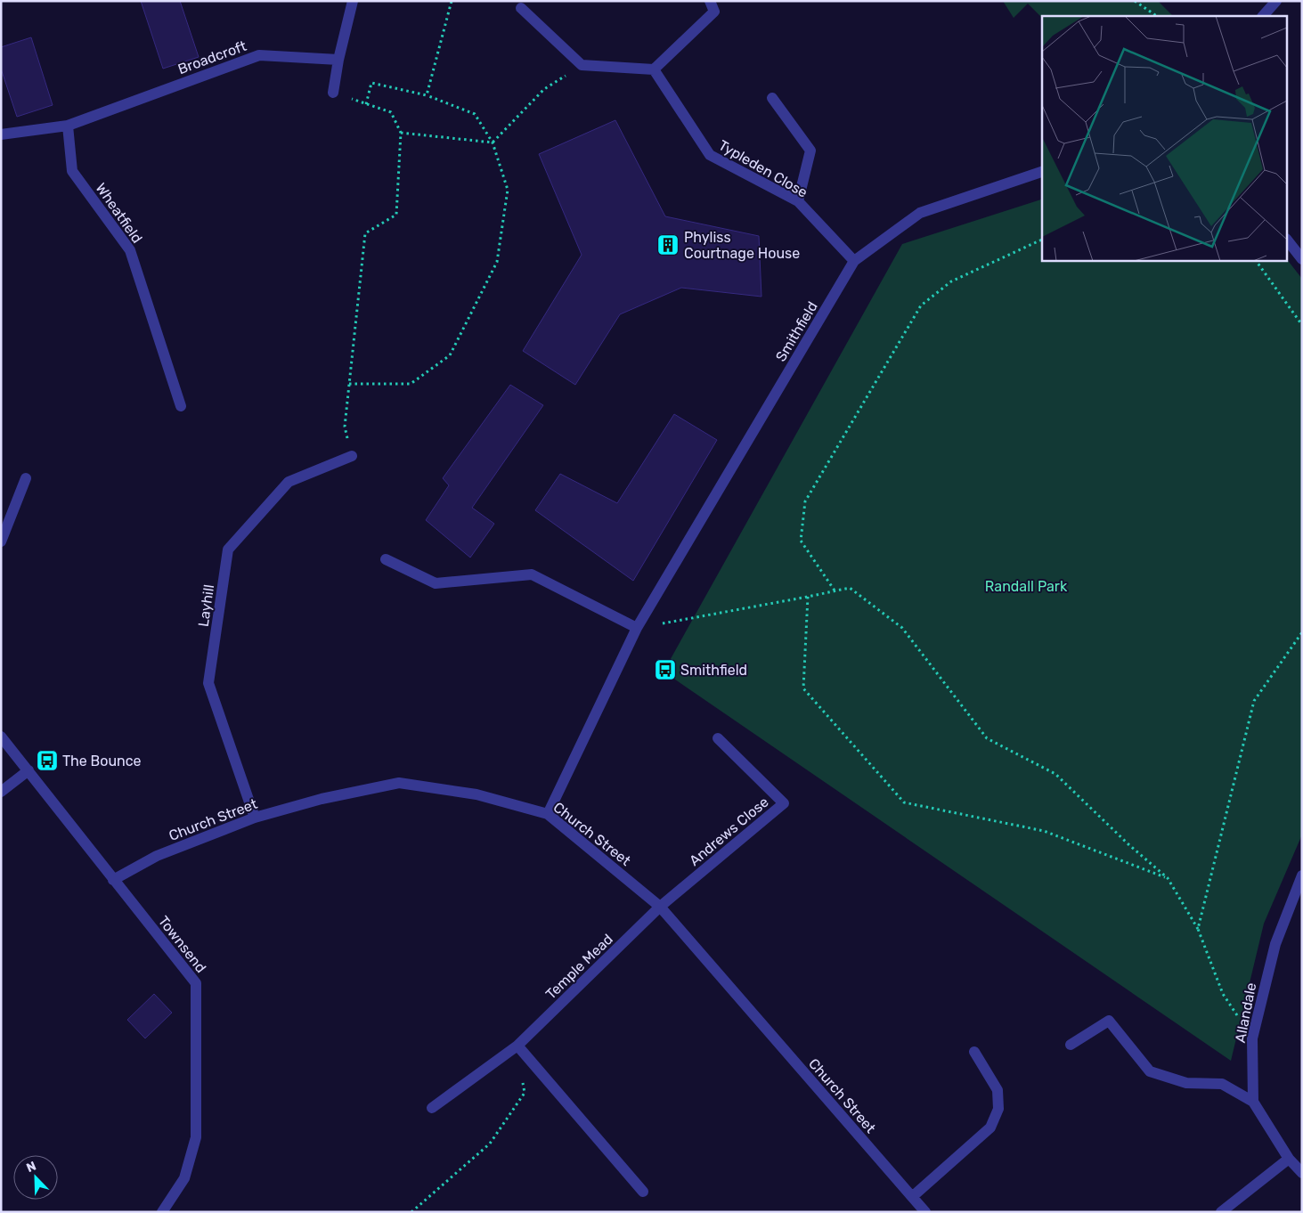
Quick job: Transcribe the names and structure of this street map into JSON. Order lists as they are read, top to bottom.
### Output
{
  "streets": {
    "street": [
      "Broadcroft",
      "Typleden Close",
      "Wheatfield",
      "Smithfield",
      "Layhill",
      "Church Street",
      "Andrews Close",
      "Townsend",
      "Temple Mead",
      "Allandale"
    ]
  },
  "crossings": [
    ["Broadcroft", "Wheatfield"],
    ["Typleden Close", "Smithfield"],
    ["Smithfield", "Church Street"],
    ["Layhill", "Church Street"],
    ["Church Street", "Andrews Close"],
    ["Church Street", "Townsend"],
    ["Church Street", "Temple Mead"],
    ["Andrews Close", "Temple Mead"]
  ],
  "parks": ["Randall Park"],
  "places": {
    "building": ["Phyliss Courtnage House"],
    "bus stop": ["Smithfield", "The Bounce"]
  },
  "north": "top left"
}
